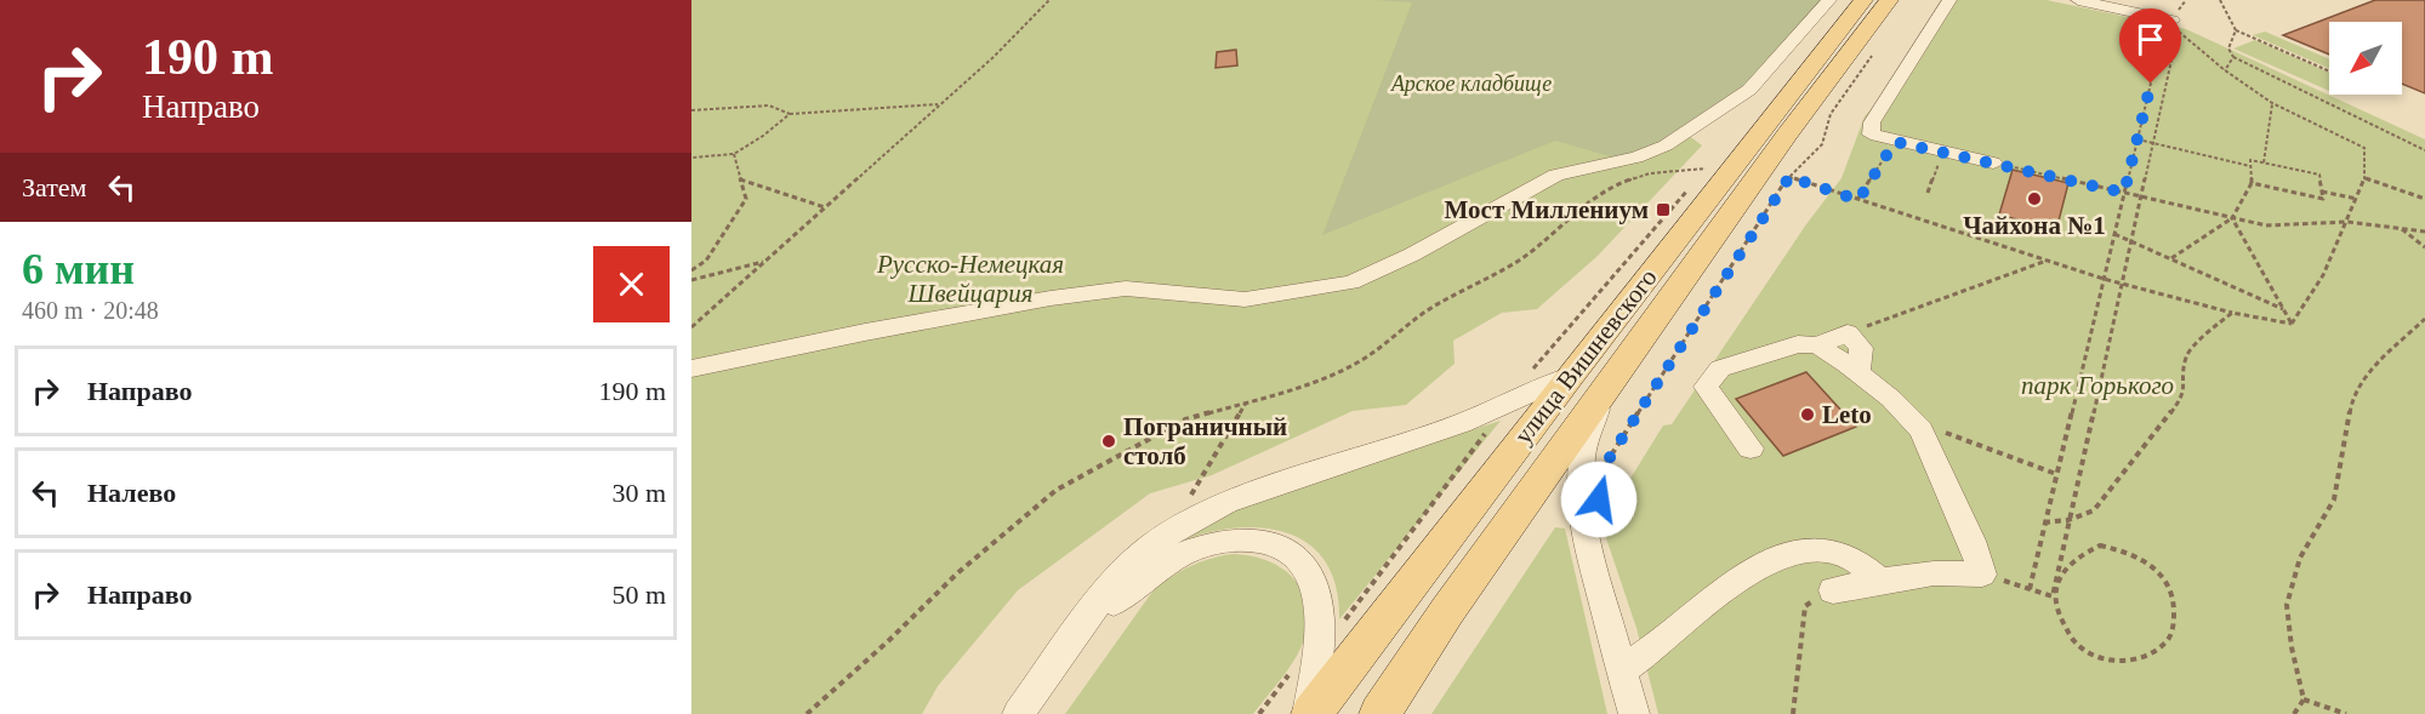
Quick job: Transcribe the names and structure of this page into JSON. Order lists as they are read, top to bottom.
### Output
{
  "streets": {
    "main road": ["улица Вишневского"]
  },
  "parks": ["Арское кладбище", "Русско-Немецкая Швейцария", "парк Горького"],
  "places": {
    "other": ["Чайхона №1", "Leto", "Пограничный столб"],
    "transit": ["Мост Миллениум"]
  },
  "north": "bottom left",
  "page": {
    "turn": ["190 m", "Направо"],
    "then": "Затем",
    "heading": ["6 мин", "460 m · 20:48"],
    "list": [
      {
        "name": "Направо",
        "value": "190 m"
      },
      {
        "name": "Налево",
        "value": "30 m"
      },
      {
        "name": "Направо",
        "value": "50 m"
      }
    ]
  }
}
